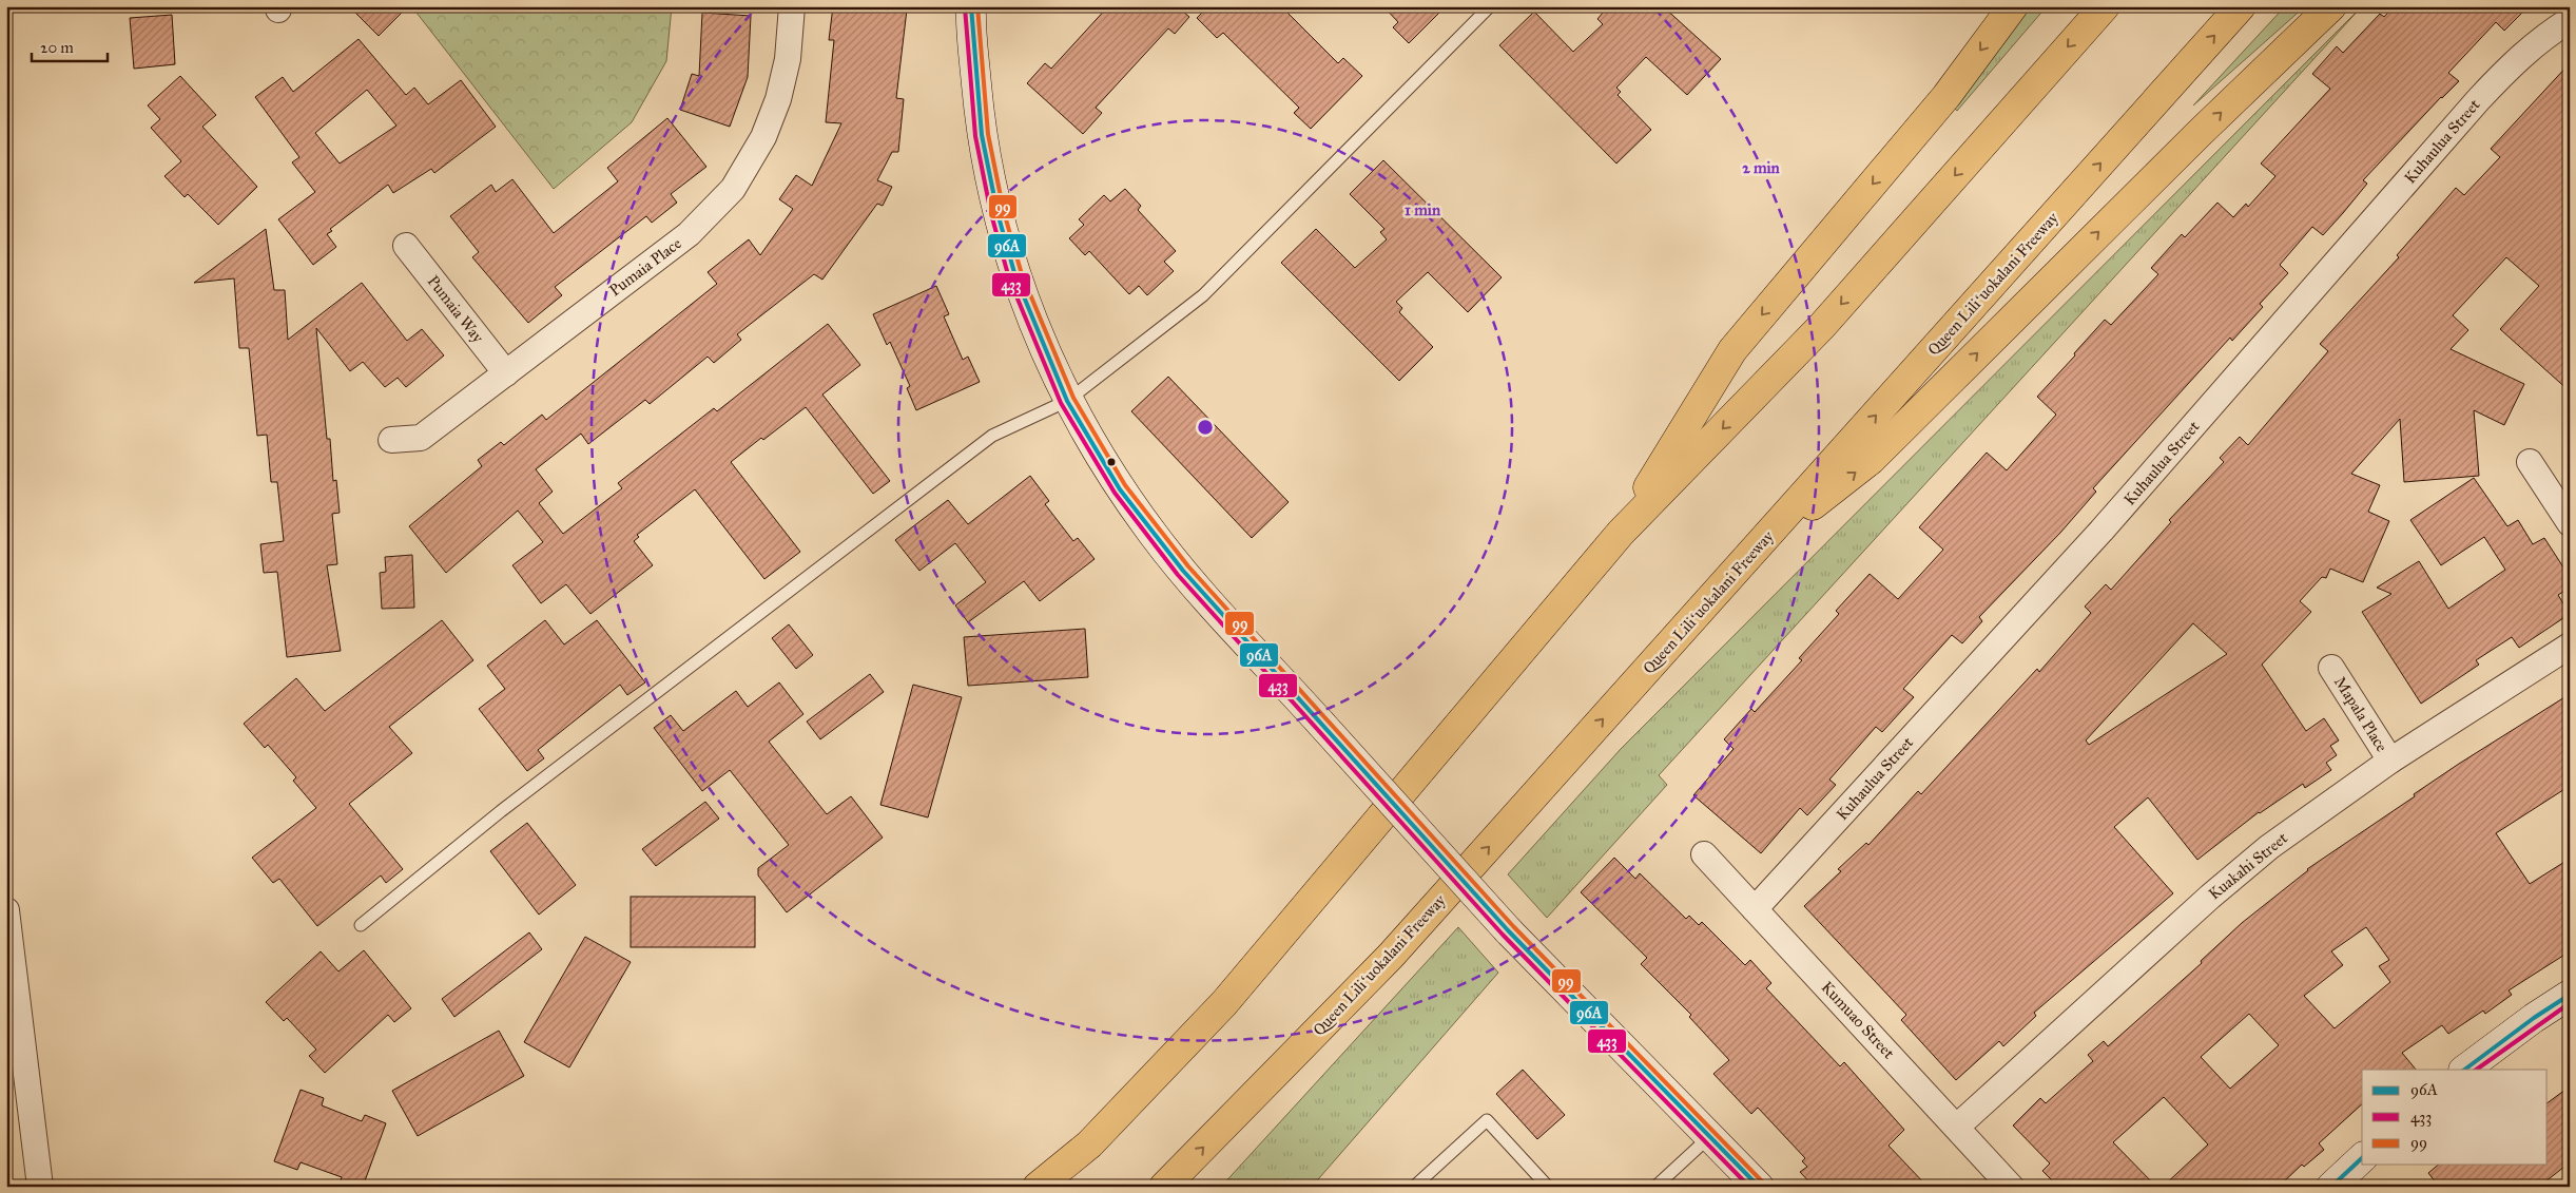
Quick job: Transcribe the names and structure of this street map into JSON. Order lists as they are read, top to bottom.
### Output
{
  "streets": {
    "highway": ["Queen Liliʻuokalani Freeway"],
    "street": [
      "Kuhaulua Street",
      "Pumaia Place",
      "Pumaia Way",
      "Mapala Place",
      "Kuakahi Street",
      "Kumuao Street"
    ]
  },
  "crossings": [
    ["Kuhaulua Street", "Kumuao Street"],
    ["Pumaia Place", "Pumaia Way"],
    ["Mapala Place", "Kuakahi Street"],
    ["Kuakahi Street", "Kumuao Street"]
  ],
  "lines": ["transit line 96A", "transit line 99", "transit line 433"],
  "legend": ["96A", "433", "99"],
  "scale_bar": "20 m",
  "rings": ["2 min", "1 min"]
}
